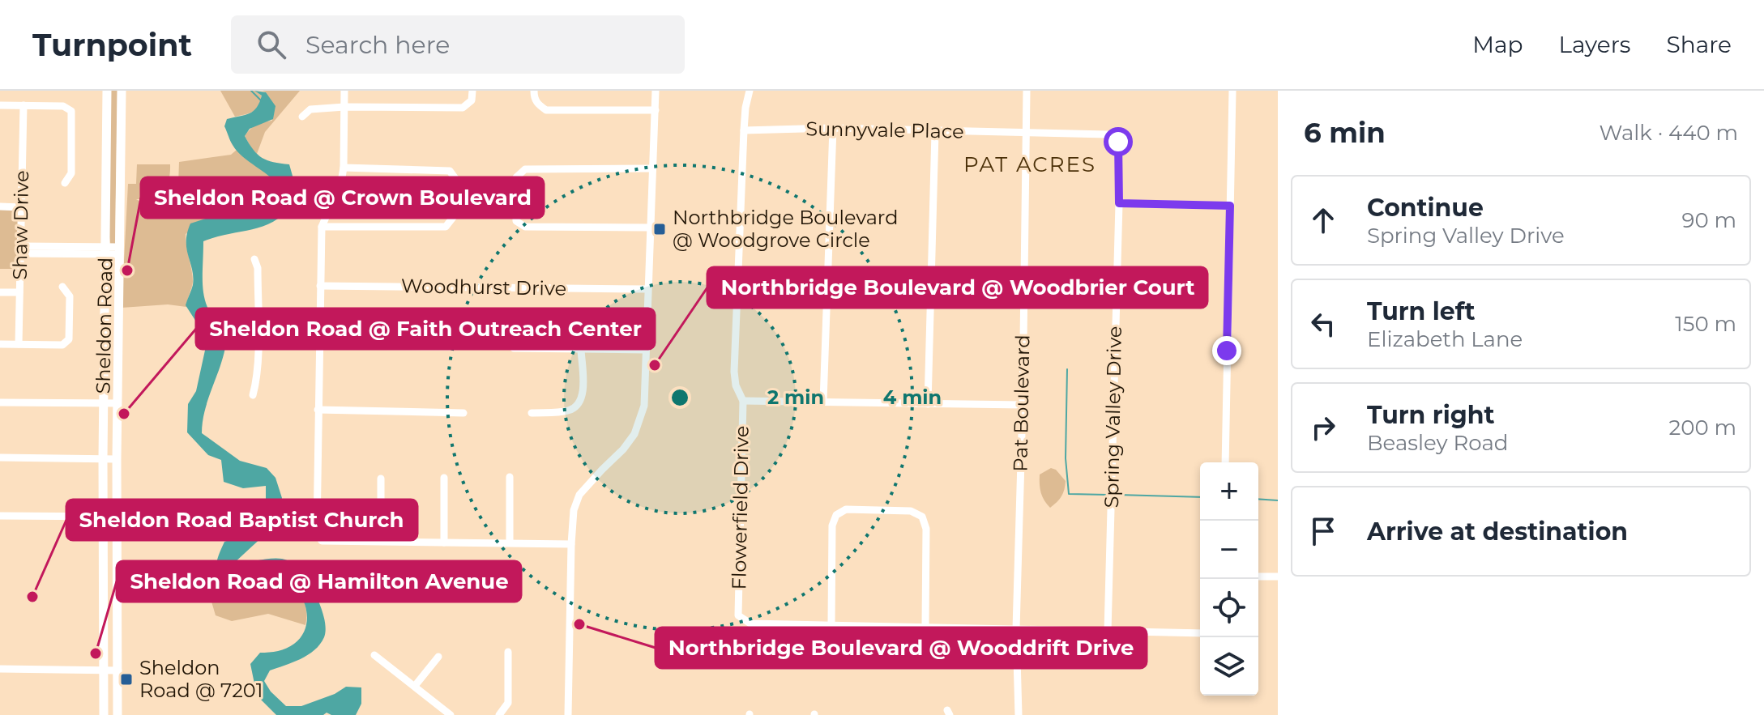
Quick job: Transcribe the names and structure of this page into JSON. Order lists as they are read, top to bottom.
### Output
{
  "streets": {
    "main road": ["Sheldon Road"],
    "street": [
      "Sunnyvale Place",
      "Shaw Drive",
      "Woodhurst Drive",
      "Pat Boulevard",
      "Spring Valley Drive",
      "Flowerfield Drive"
    ]
  },
  "crossings": [
    ["Sunnyvale Place", "Pat Boulevard"],
    ["Sunnyvale Place", "Spring Valley Drive"],
    ["Sunnyvale Place", "Flowerfield Drive"],
    ["Pat Boulevard", "Spring Valley Drive"]
  ],
  "districts": ["PAT ACRES"],
  "places": {
    "transit": ["Northbridge Boulevard @ Woodgrove Circle", "Sheldon Road @ 7201"],
    "other": [
      "Sheldon Road @ Crown Boulevard",
      "Northbridge Boulevard @ Woodbrier Court",
      "Sheldon Road @ Faith Outreach Center",
      "Sheldon Road Baptist Church",
      "Northbridge Boulevard @ Wooddrift Drive",
      "Sheldon Road @ Hamilton Avenue"
    ]
  },
  "page": {
    "header": "Turnpoint",
    "search": "Search here",
    "nav": ["Map", "Layers", "Share"],
    "heading": ["6 min", "Walk · 440 m"],
    "list": [
      ["Continue", "Spring Valley Drive", "90 m"],
      ["Turn left", "Elizabeth Lane", "150 m"],
      ["Turn right", "Beasley Road", "200 m"],
      "Arrive at destination"
    ],
    "map_buttons": ["+", "−"]
  },
  "rings": ["2 min", "4 min"]
}
